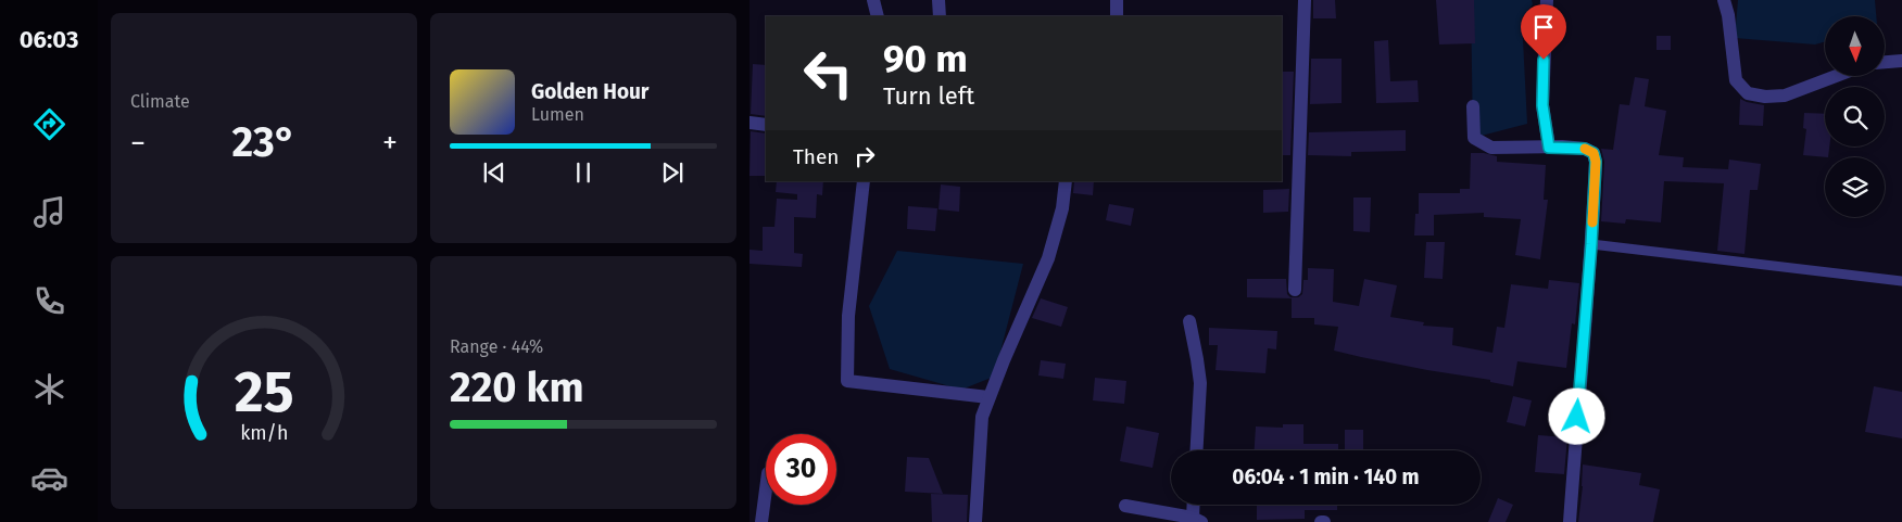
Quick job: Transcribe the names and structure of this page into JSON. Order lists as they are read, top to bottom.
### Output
{
  "north": "bottom",
  "page": {
    "tabs": "06:03",
    "tile": [
      "Climate",
      ["Range · 44%", "220 km"]
    ],
    "turn": ["90 m", "Turn left"],
    "song": ["Golden Hour", "Lumen"],
    "heat": ["−", "23°", "+"],
    "then": "Then",
    "limit": "30",
    "trip": "06:04 · 1 min · 140 m",
    "gauge": ["25", "km/h"]
  }
}
